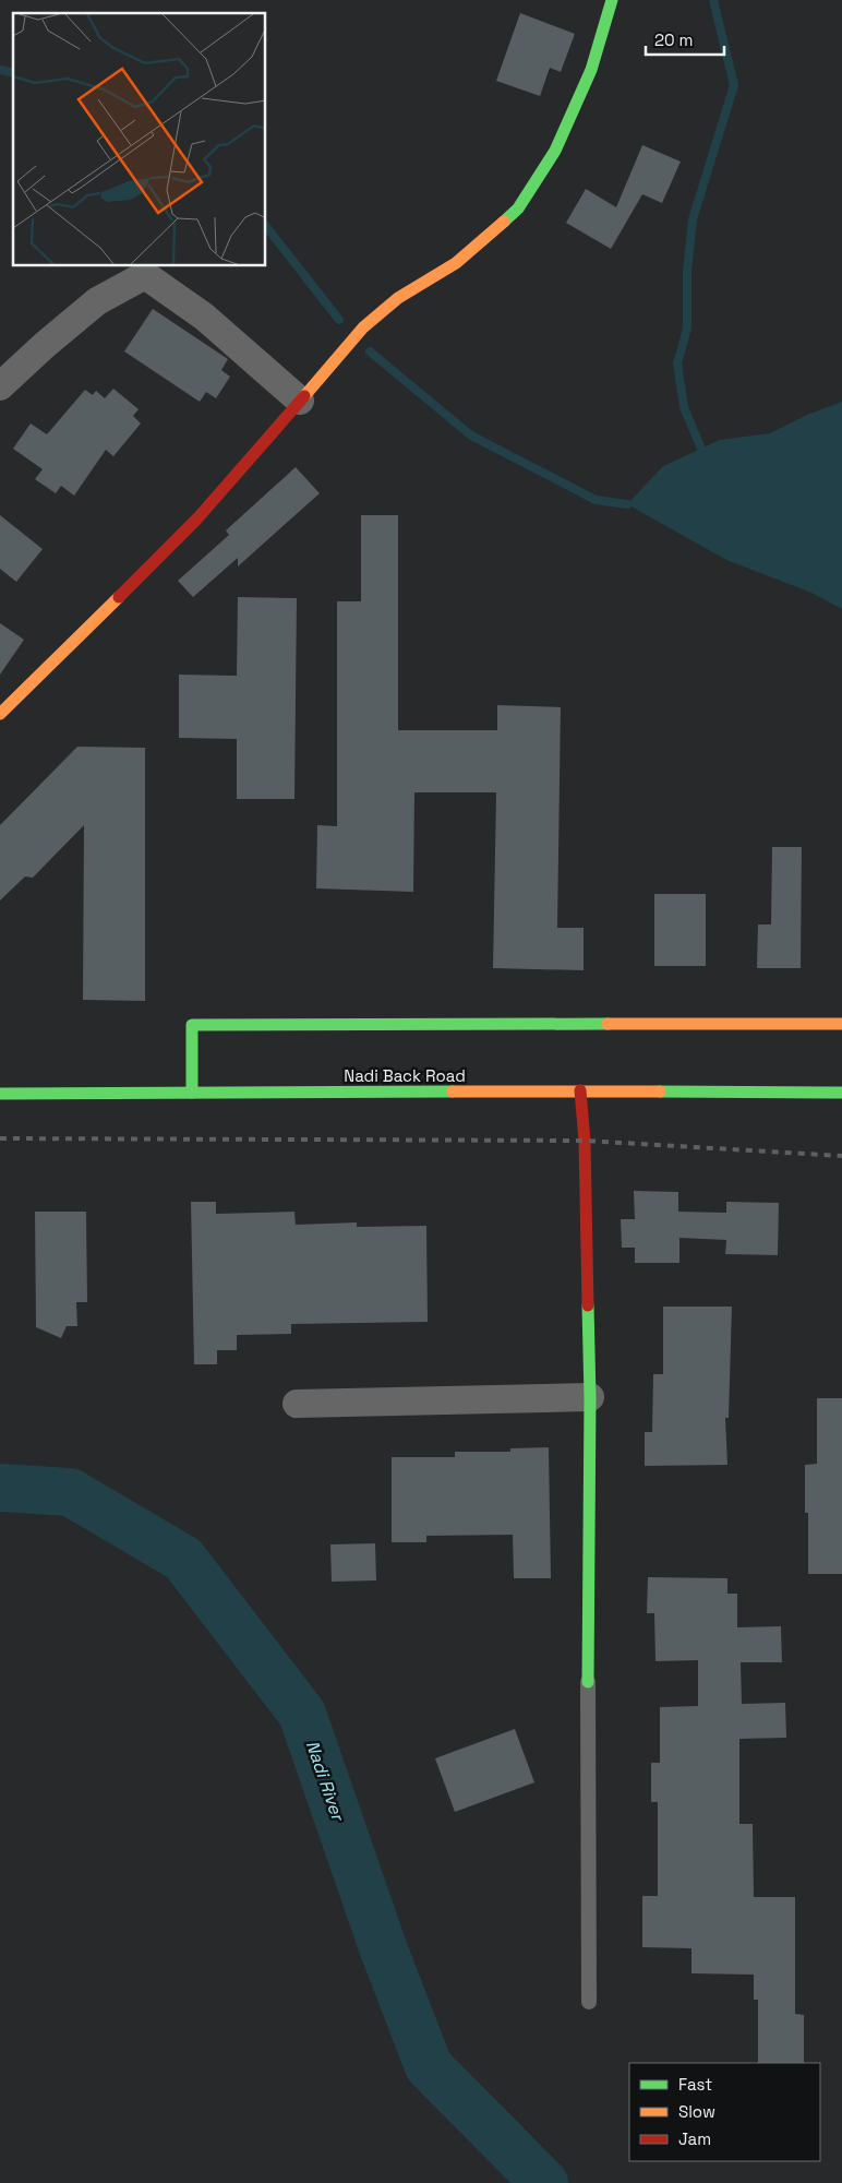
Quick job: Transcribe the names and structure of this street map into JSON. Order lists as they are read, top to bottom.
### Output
{
  "streets": {
    "main road": ["Nadi Back Road"]
  },
  "water": ["Nadi River"],
  "legend": ["Fast", "Slow", "Jam"],
  "scale_bar": "20 m"
}
